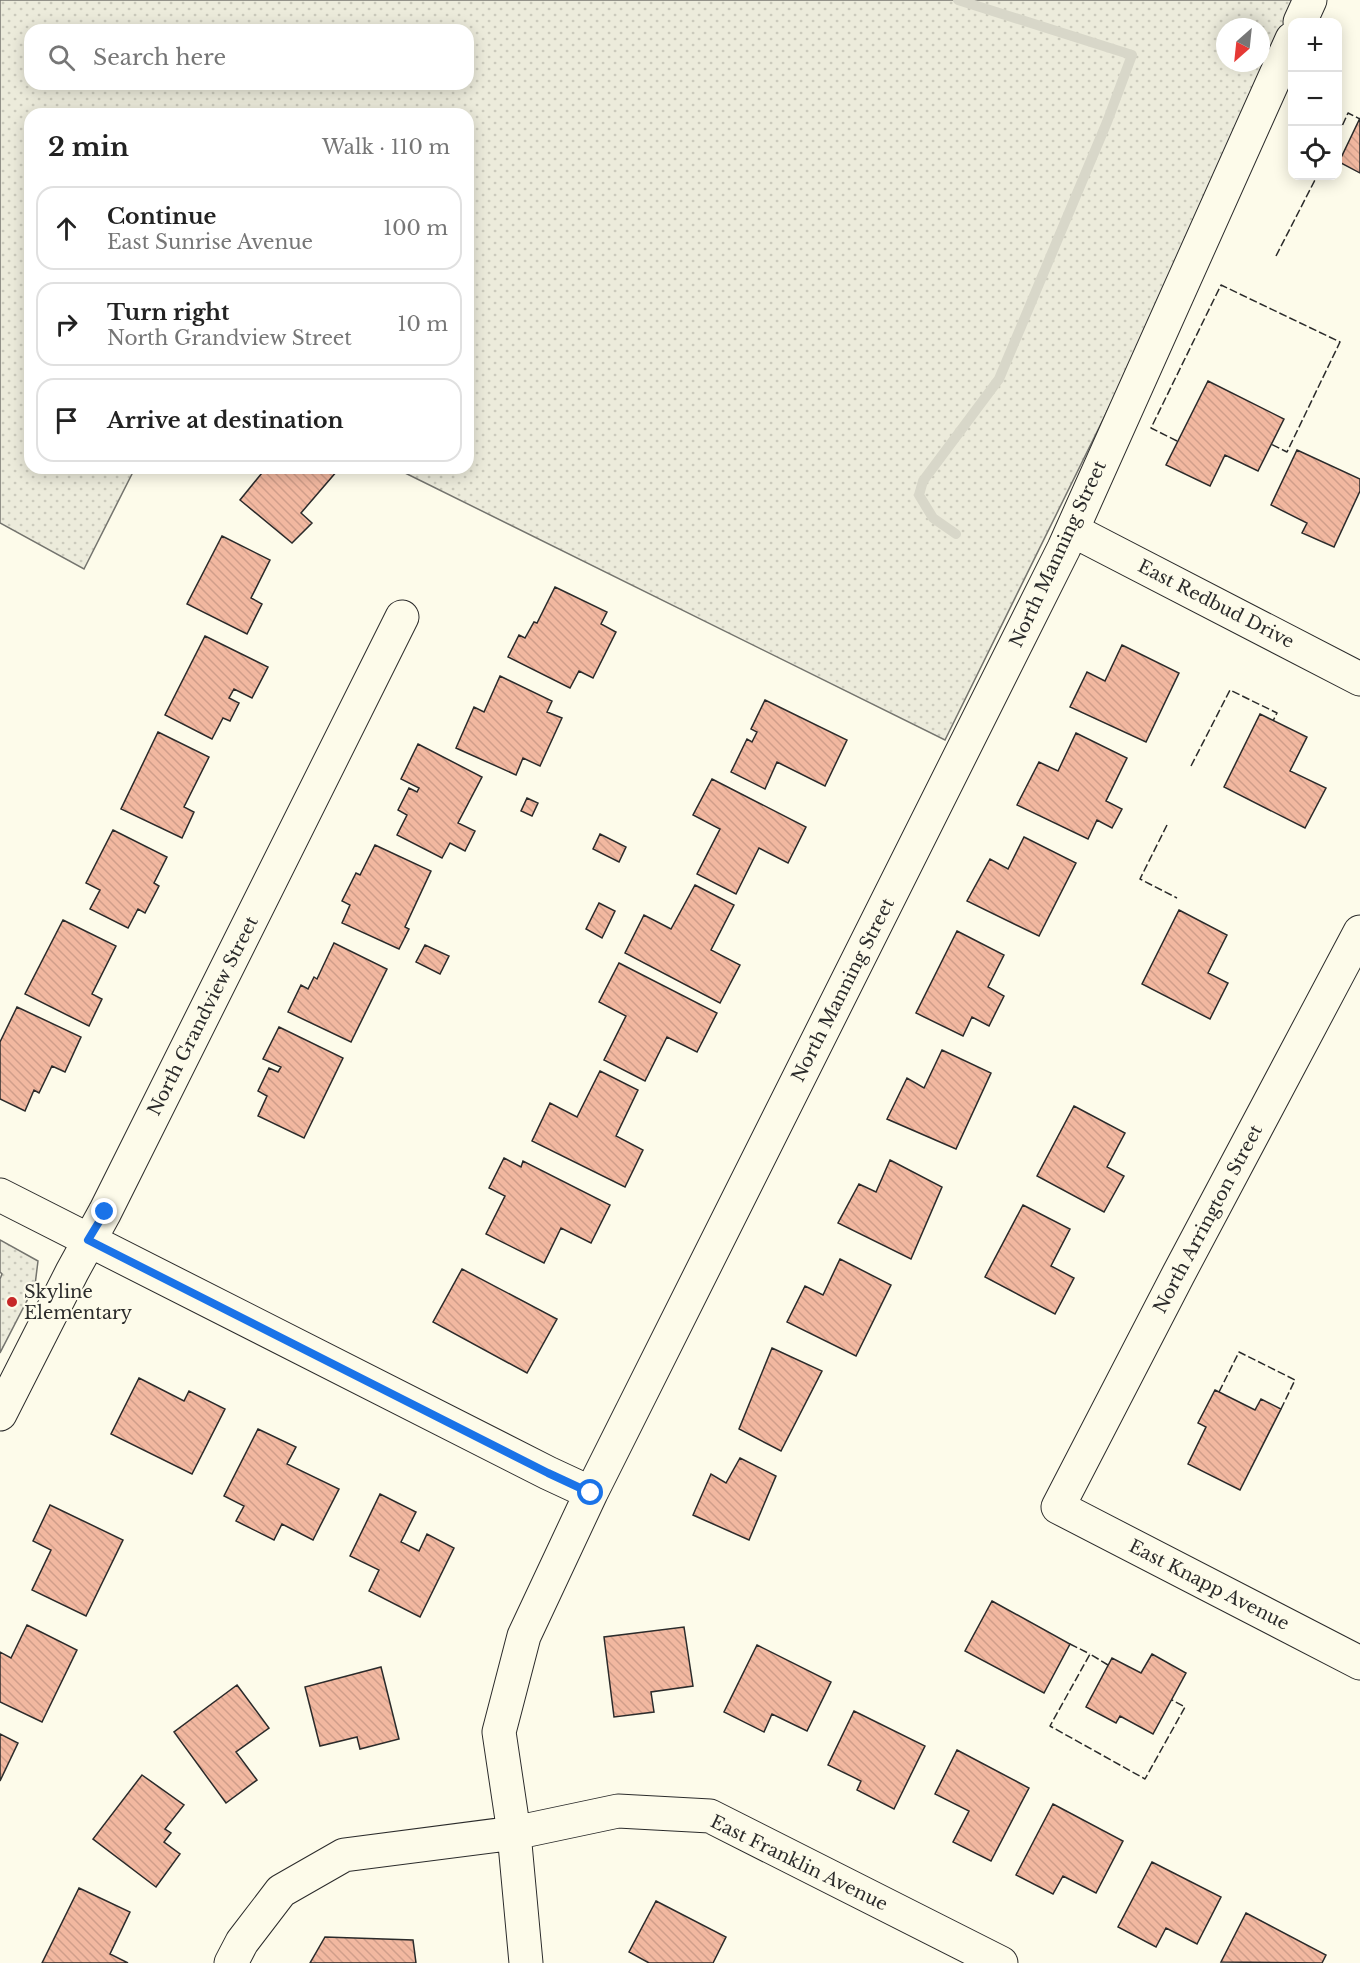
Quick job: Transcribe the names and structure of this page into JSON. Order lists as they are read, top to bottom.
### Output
{
  "streets": {
    "street": [
      "North Manning Street",
      "East Redbud Drive",
      "North Grandview Street",
      "North Arrington Street",
      "East Knapp Avenue",
      "East Franklin Avenue"
    ]
  },
  "crossings": [
    ["North Manning Street", "East Redbud Drive"],
    ["North Manning Street", "East Franklin Avenue"],
    ["North Arrington Street", "East Knapp Avenue"]
  ],
  "places": ["Skyline Elementary"],
  "north": "bottom left",
  "page": {
    "map_buttons": ["+", "−"],
    "search": "Search here",
    "heading": ["2 min", "Walk · 110 m"],
    "list": [
      ["Continue", "East Sunrise Avenue", "100 m"],
      ["Turn right", "North Grandview Street", "10 m"],
      "Arrive at destination"
    ]
  }
}
